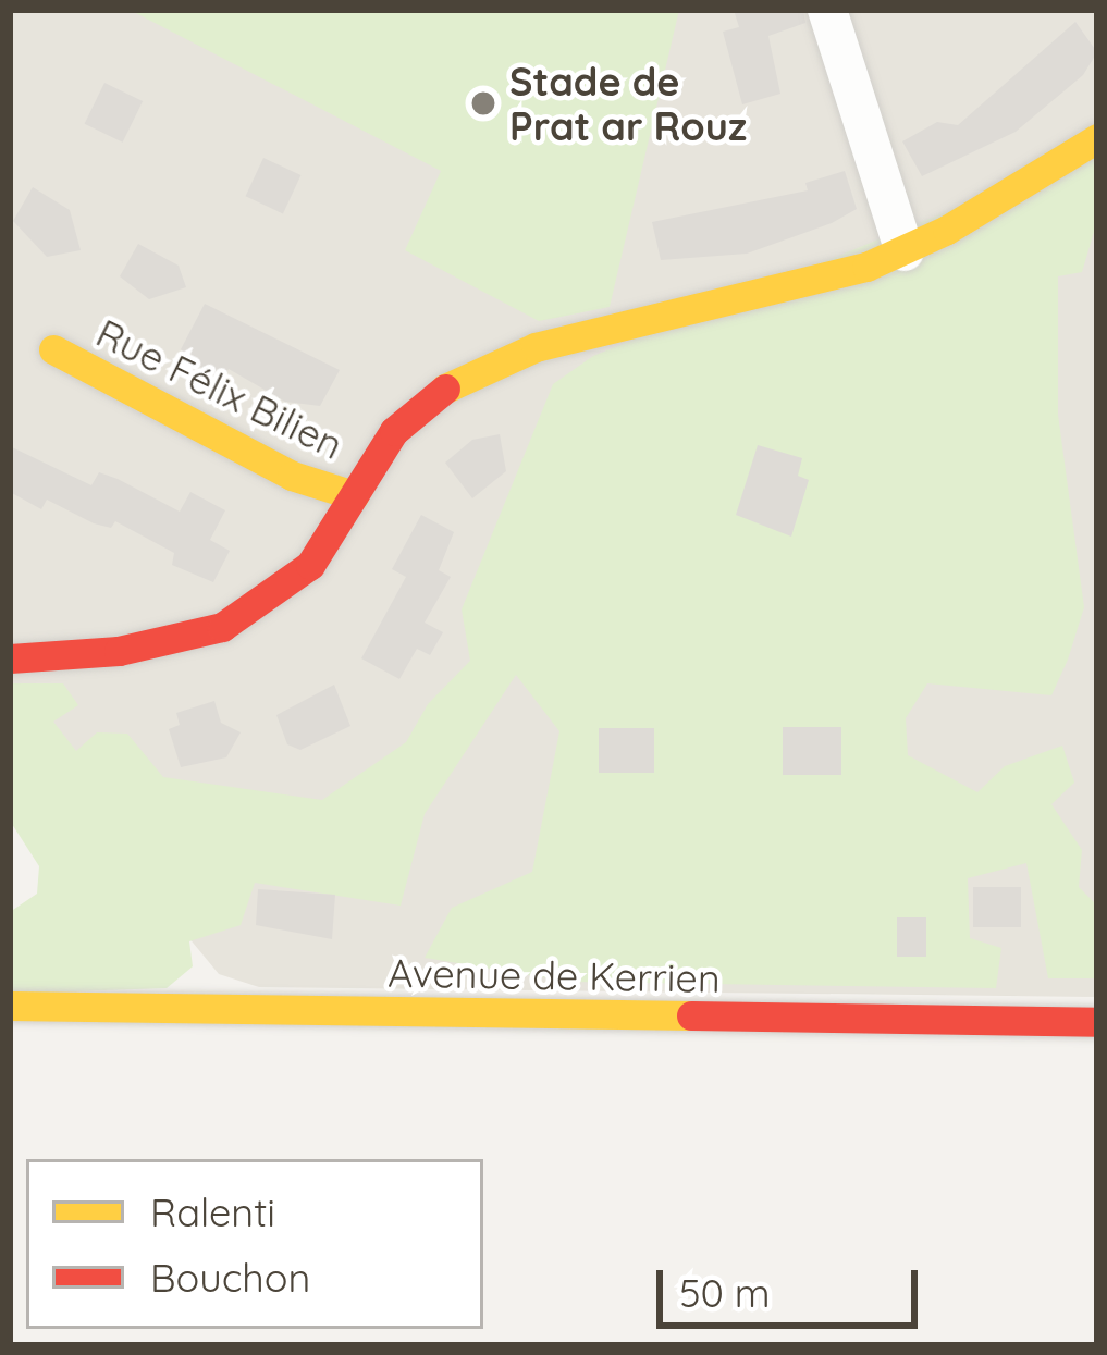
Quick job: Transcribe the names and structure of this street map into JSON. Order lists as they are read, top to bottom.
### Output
{
  "streets": {
    "street": ["Rue Félix Bilien", "Avenue de Kerrien"]
  },
  "places": ["Stade de Prat ar Rouz"],
  "legend": ["Ralenti", "Bouchon"],
  "scale_bar": "50 m"
}
